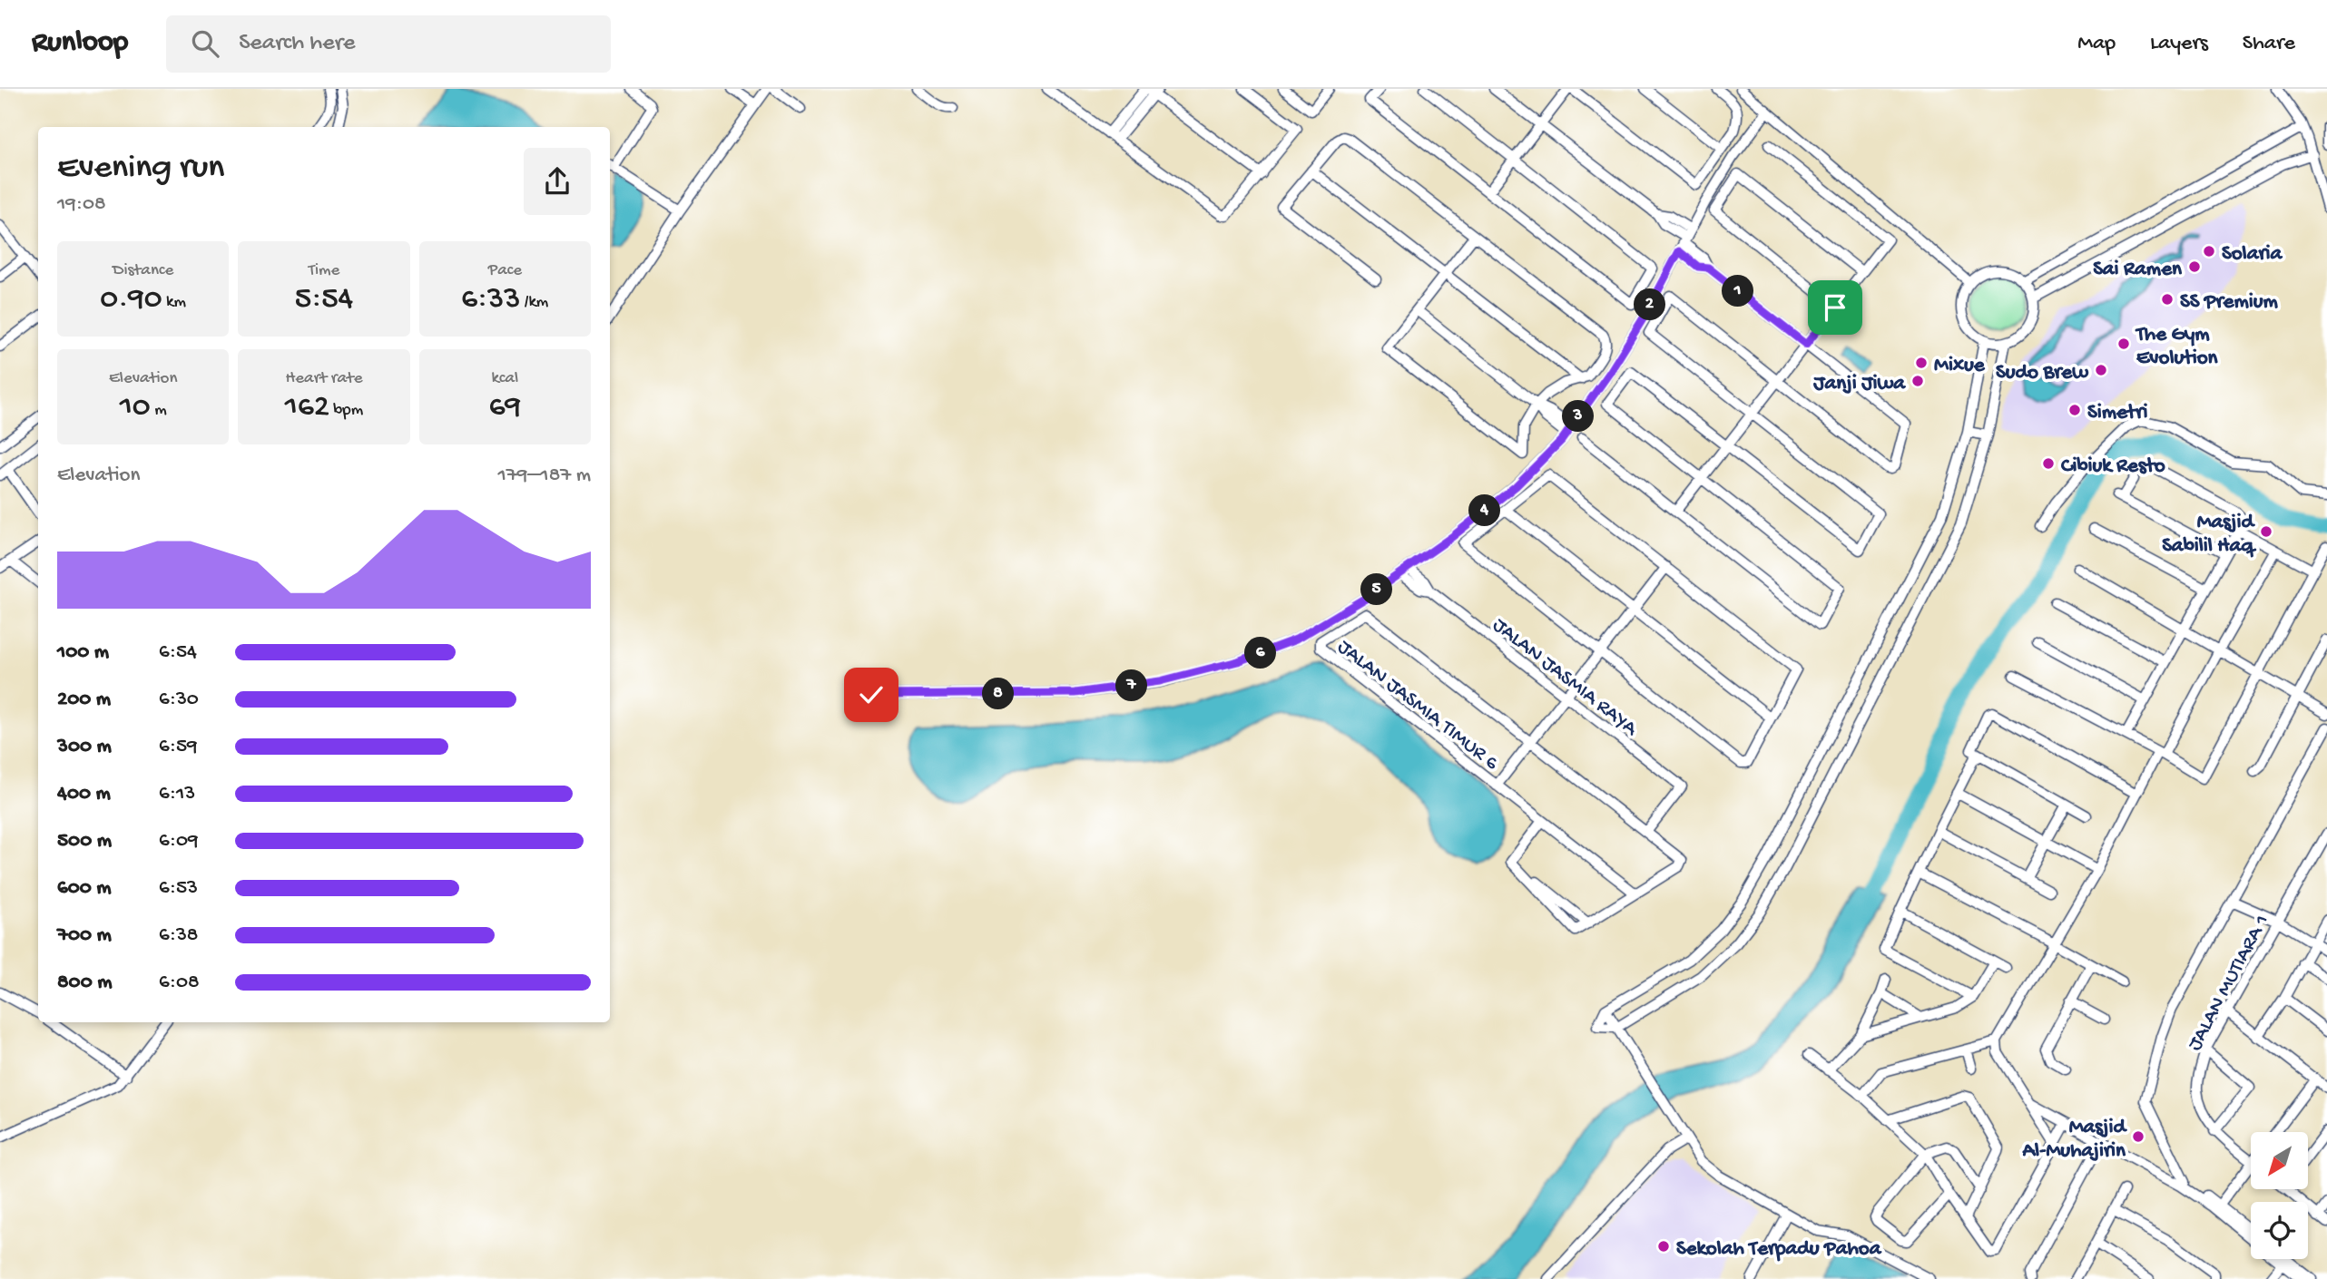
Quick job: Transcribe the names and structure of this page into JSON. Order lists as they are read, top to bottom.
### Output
{
  "streets": {
    "street": ["JALAN JASMIA RAYA", "JALAN JASMIA TIMUR 6", "JALAN MUTIARA 1"]
  },
  "places": [
    "Solaria",
    "Sai Ramen",
    "SS Premium",
    "The Gym Evolution",
    "Mixue",
    "Sudo Brew",
    "Janji Jiwa",
    "Simetri",
    "Cibiuk Resto",
    "Masjid Sabilil Haq",
    "Masjid Al-Muhajirin",
    "Sekolah Terpadu Pahoa"
  ],
  "north": "bottom left",
  "page": {
    "header": "Runloop",
    "search": "Search here",
    "nav": ["Map", "Layers", "Share"],
    "heading": ["Evening run", "19:08"],
    "stats": [
      ["Distance", "0.90 km"],
      ["Time", "5:54"],
      ["Pace", "6:33 /km"],
      ["Elevation", "10 m"],
      ["Heart rate", "162 bpm"],
      ["kcal", "69"]
    ],
    "pins": [
      "1",
      "2",
      "3",
      "4",
      "5",
      "6",
      "7",
      "8"
    ],
    "chart": ["Elevation", "179–187 m"],
    "list": [
      {
        "name": "100 m",
        "note": "6:54"
      },
      {
        "name": "200 m",
        "note": "6:30"
      },
      {
        "name": "300 m",
        "note": "6:59"
      },
      {
        "name": "400 m",
        "note": "6:13"
      },
      {
        "name": "500 m",
        "note": "6:09"
      },
      {
        "name": "600 m",
        "note": "6:53"
      },
      {
        "name": "700 m",
        "note": "6:38"
      },
      {
        "name": "800 m",
        "note": "6:08"
      }
    ]
  }
}
